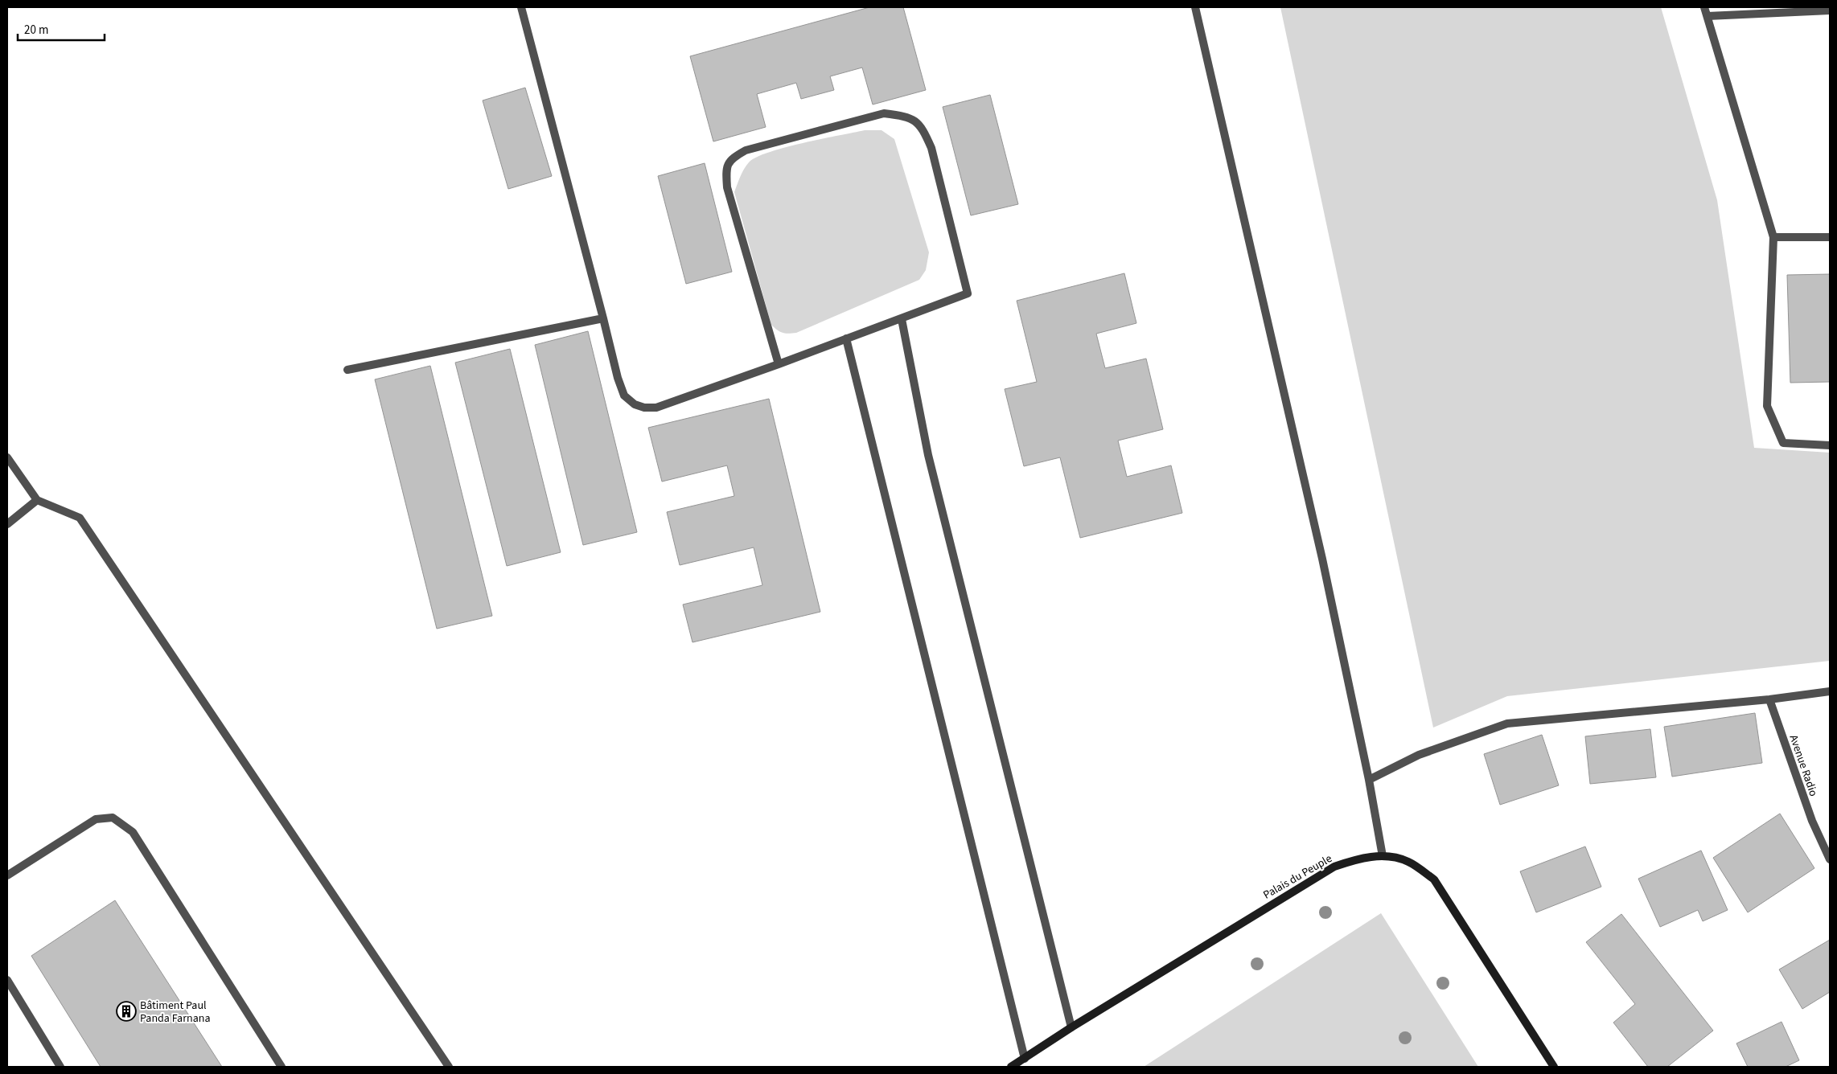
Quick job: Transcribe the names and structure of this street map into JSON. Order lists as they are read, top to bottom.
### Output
{
  "streets": {
    "street": ["Avenue Radio", "Palais du Peuple"]
  },
  "places": {
    "building": ["Bâtiment Paul Panda Farnana"]
  },
  "scale_bar": "20 m"
}
